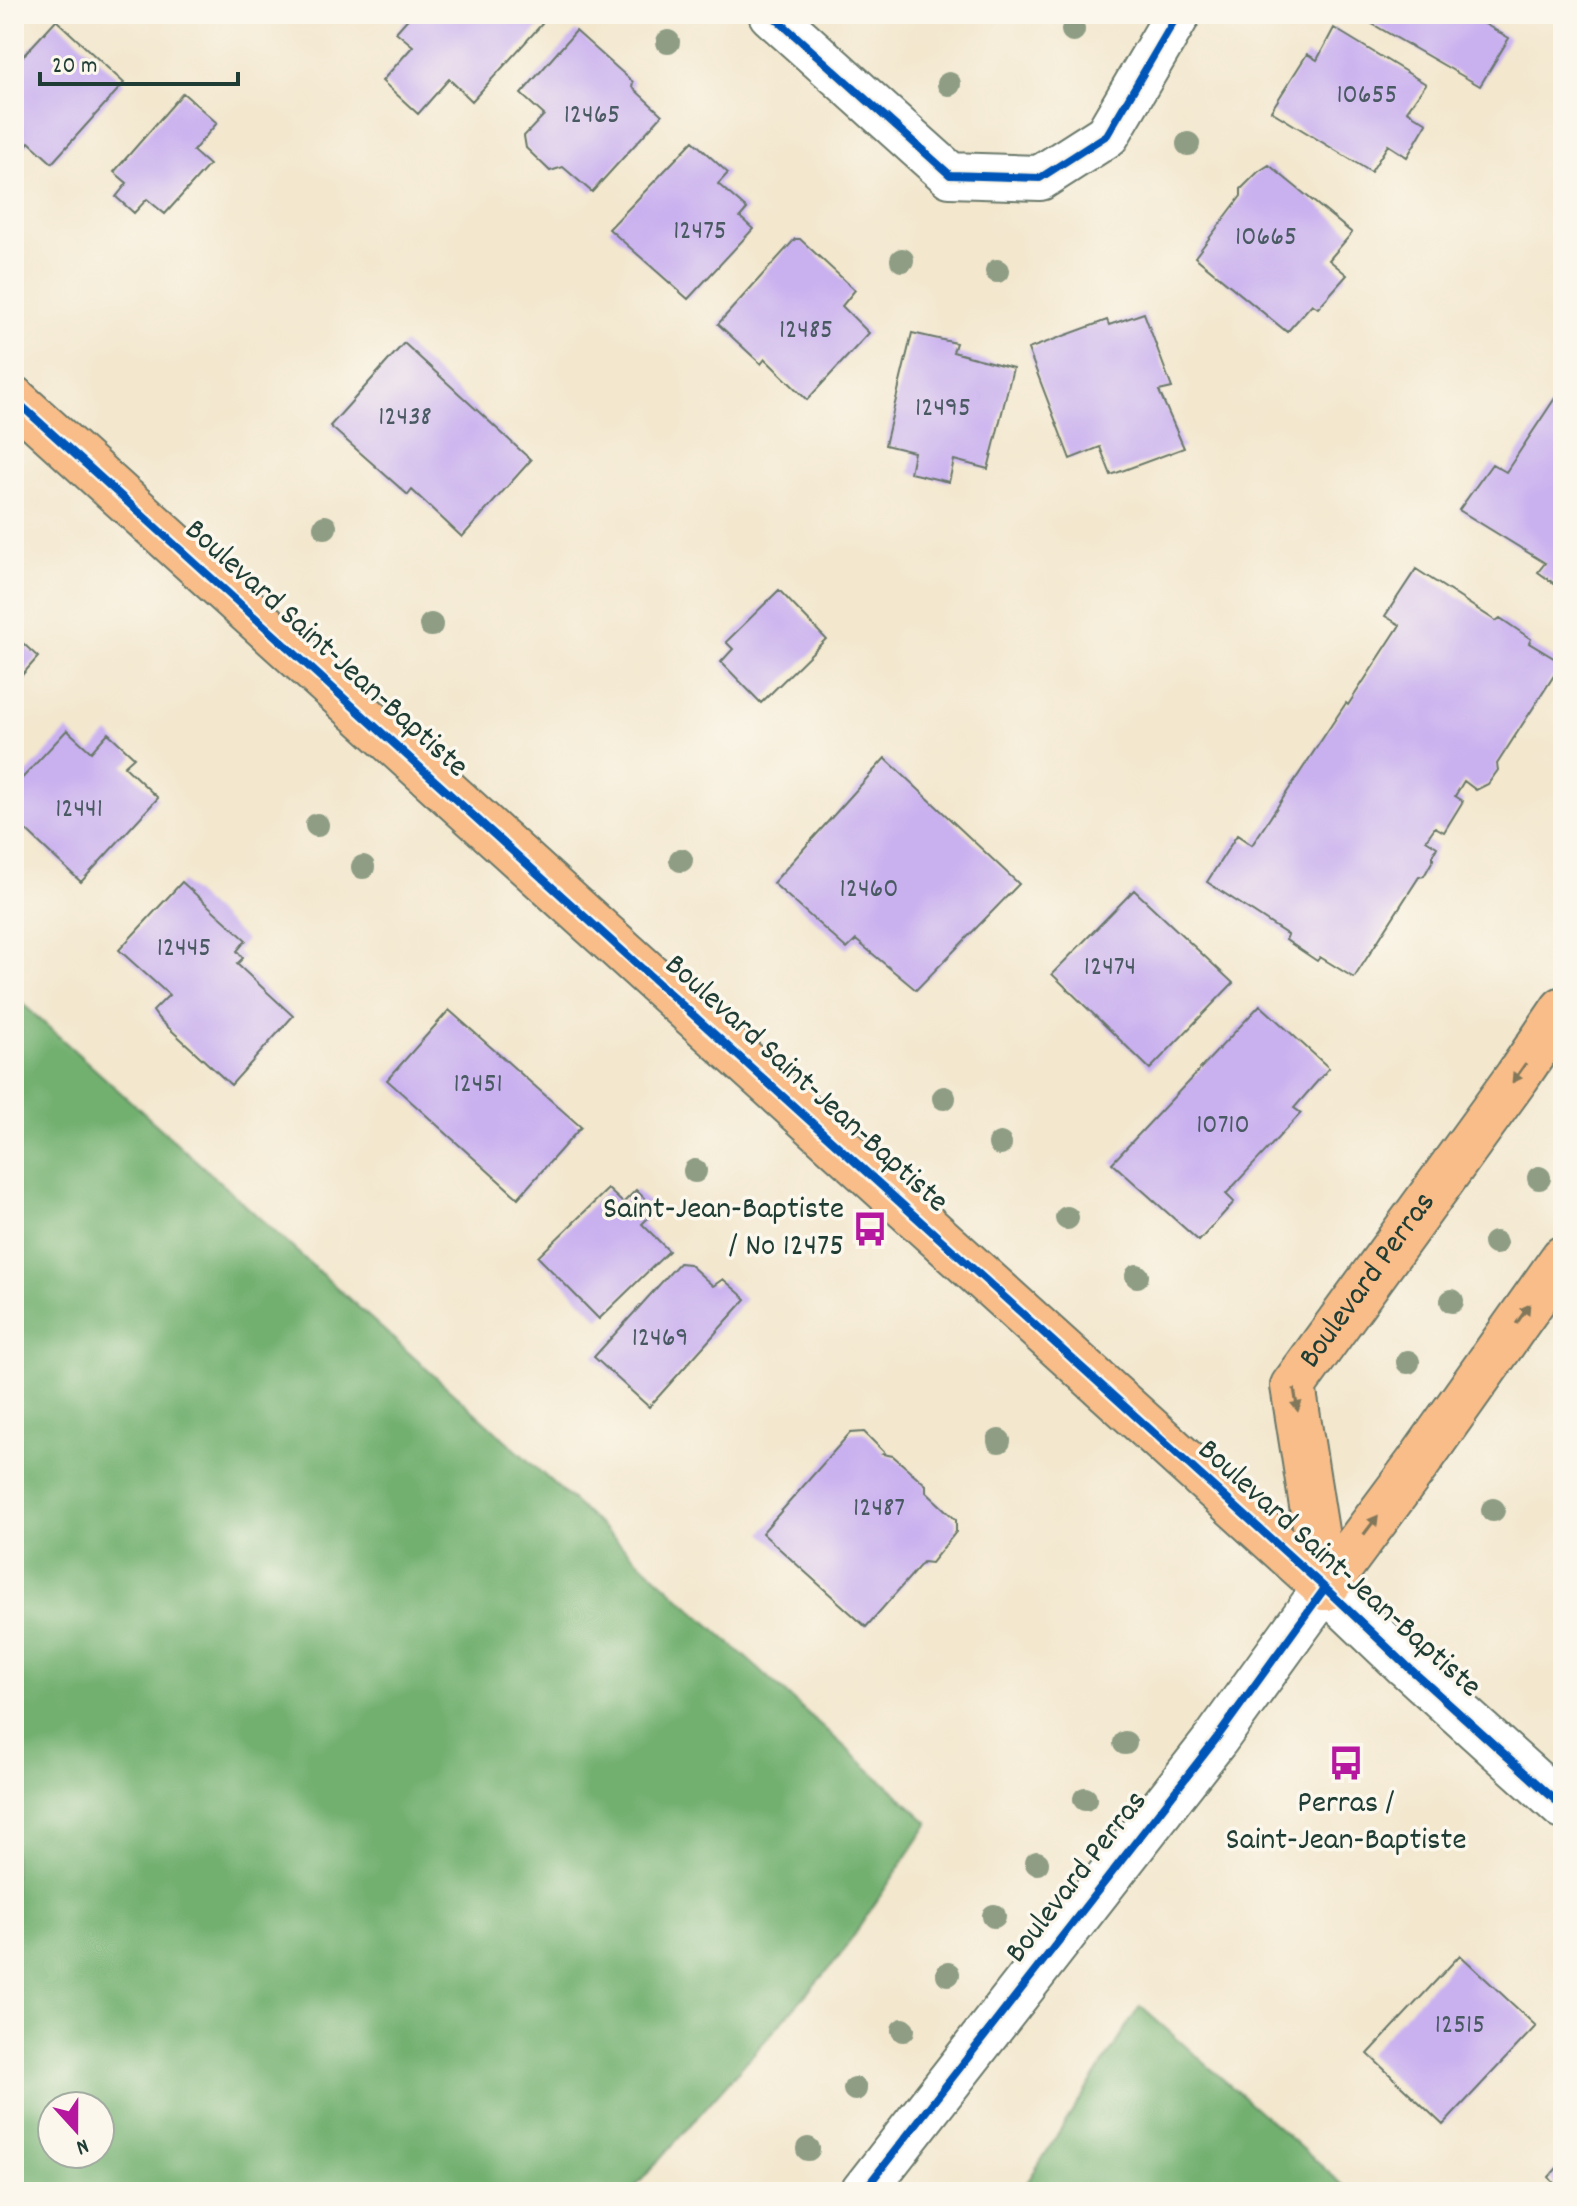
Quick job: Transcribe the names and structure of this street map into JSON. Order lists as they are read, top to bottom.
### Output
{
  "streets": {
    "main road": ["Boulevard Saint-Jean-Baptiste", "Boulevard Perras"]
  },
  "crossings": [
    ["Boulevard Saint-Jean-Baptiste", "Boulevard Perras"]
  ],
  "places": {
    "bus stop": ["Saint-Jean-Baptiste / No 12475", "Perras / Saint-Jean-Baptiste"]
  },
  "house_numbers": [
    "10655",
    "12465",
    "12475",
    "10665",
    "12485",
    "12495",
    "12438",
    "12441",
    "12460",
    "12445",
    "12474",
    "12451",
    "10710",
    "12469",
    "12487",
    "12515"
  ],
  "scale_bar": "20 m",
  "north": "bottom"
}
